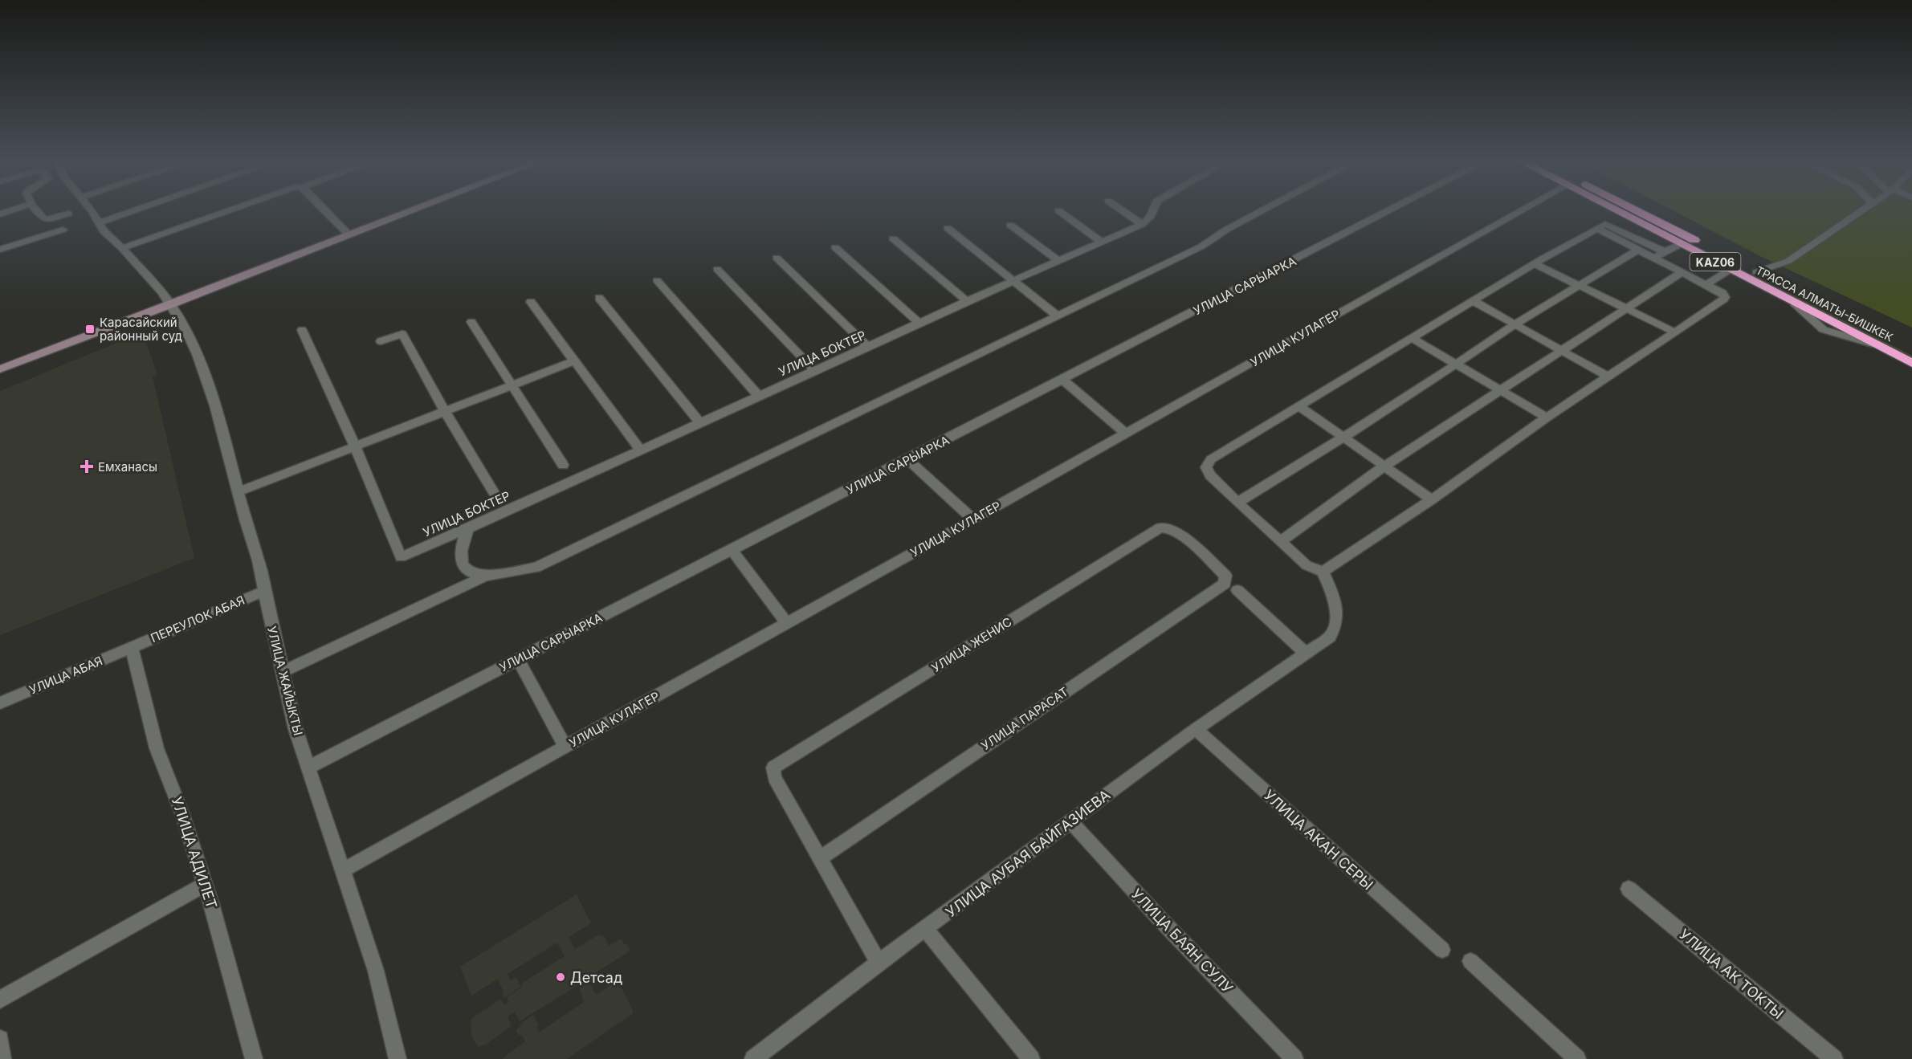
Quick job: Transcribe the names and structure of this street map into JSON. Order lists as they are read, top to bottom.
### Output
{
  "streets": {
    "highway": ["KАZ06", "ТРАССА АЛМАТЫ-БИШКЕК"],
    "street": [
      "УЛИЦА САРЫАРКА",
      "УЛИЦА КУЛАГЕР",
      "УЛИЦА БОКТЕР",
      "ПЕРЕУЛОК АБАЯ",
      "УЛИЦА ЖЕНИС",
      "УЛИЦА АБАЯ",
      "УЛИЦА ЖАЙЫКТЫ",
      "УЛИЦА ПАРАСАТ",
      "УЛИЦА АКАН СЕРЫ",
      "УЛИЦА АДИЛЕТ",
      "УЛИЦА АУБАЯ БАЙГАЗИЕВА",
      "УЛИЦА БАЯН СУЛУ",
      "УЛИЦА АК ТОКТЫ"
    ]
  },
  "crossings": [
    ["УЛИЦА САРЫАРКА", "УЛИЦА ЖАЙЫКТЫ"],
    ["УЛИЦА КУЛАГЕР", "УЛИЦА ЖАЙЫКТЫ"],
    ["ПЕРЕУЛОК АБАЯ", "УЛИЦА АБАЯ"],
    ["ПЕРЕУЛОК АБАЯ", "УЛИЦА ЖАЙЫКТЫ"],
    ["ПЕРЕУЛОК АБАЯ", "УЛИЦА АДИЛЕТ"],
    ["УЛИЦА ЖЕНИС", "УЛИЦА ПАРАСАТ"],
    ["УЛИЦА АБАЯ", "УЛИЦА АДИЛЕТ"],
    ["УЛИЦА АКАН СЕРЫ", "УЛИЦА АУБАЯ БАЙГАЗИЕВА"],
    ["УЛИЦА АУБАЯ БАЙГАЗИЕВА", "УЛИЦА БАЯН СУЛУ"]
  ],
  "places": {
    "transit": ["Карасайский районный суд"],
    "health": ["Емханасы"],
    "other": ["Детсад"]
  }
}
